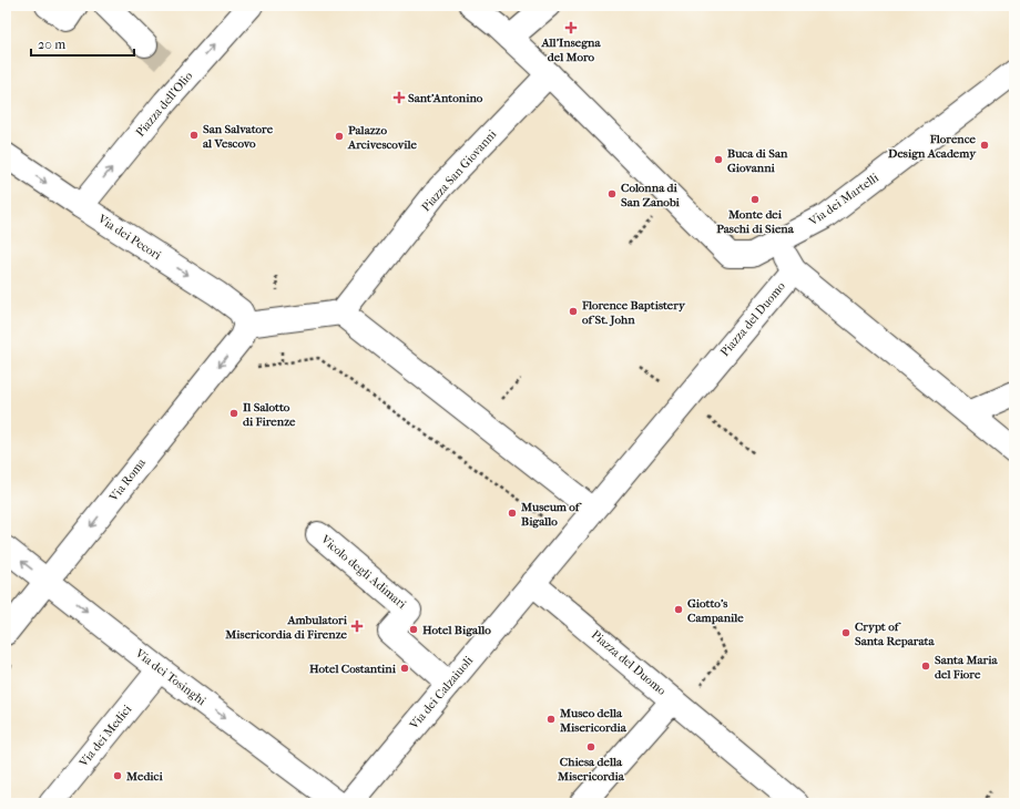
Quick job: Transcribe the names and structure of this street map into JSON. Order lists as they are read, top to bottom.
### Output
{
  "streets": {
    "street": [
      "Piazza dell'Olio",
      "Piazza San Giovanni",
      "Via dei Martelli",
      "Via dei Pecori",
      "Piazza del Duomo",
      "Via Roma",
      "Vicolo degli Adimari",
      "Via dei Tosinghi",
      "Via dei Calzaiuoli",
      "Via dei Medici"
    ]
  },
  "crossings": [
    ["Piazza dell'Olio", "Via dei Pecori"],
    ["Piazza San Giovanni", "Via dei Martelli"],
    ["Via dei Martelli", "Piazza del Duomo"],
    ["Via dei Pecori", "Via Roma"],
    ["Piazza del Duomo", "Via dei Calzaiuoli"],
    ["Via Roma", "Via dei Tosinghi"],
    ["Vicolo degli Adimari", "Via dei Calzaiuoli"],
    ["Via dei Tosinghi", "Via dei Medici"]
  ],
  "one_way": ["Piazza dell'Olio", "Via dei Pecori", "Via Roma"],
  "places": {
    "health": ["All'Insegna del Moro", "Sant'Antonino", "Ambulatori Misericordia di Firenze"],
    "other": [
      "San Salvatore al Vescovo",
      "Palazzo Arcivescovile",
      "Florence Design Academy",
      "Buca di San Giovanni",
      "Colonna di San Zanobi",
      "Monte dei Paschi di Siena",
      "Florence Baptistery of St. John",
      "Il Salotto di Firenze",
      "Museum of Bigallo",
      "Giotto's Campanile",
      "Hotel Bigallo",
      "Crypt of Santa Reparata",
      "Santa Maria del Fiore",
      "Hotel Costantini",
      "Museo della Misericordia",
      "Chiesa della Misericordia",
      "Medici"
    ]
  },
  "scale_bar": "20 m"
}
